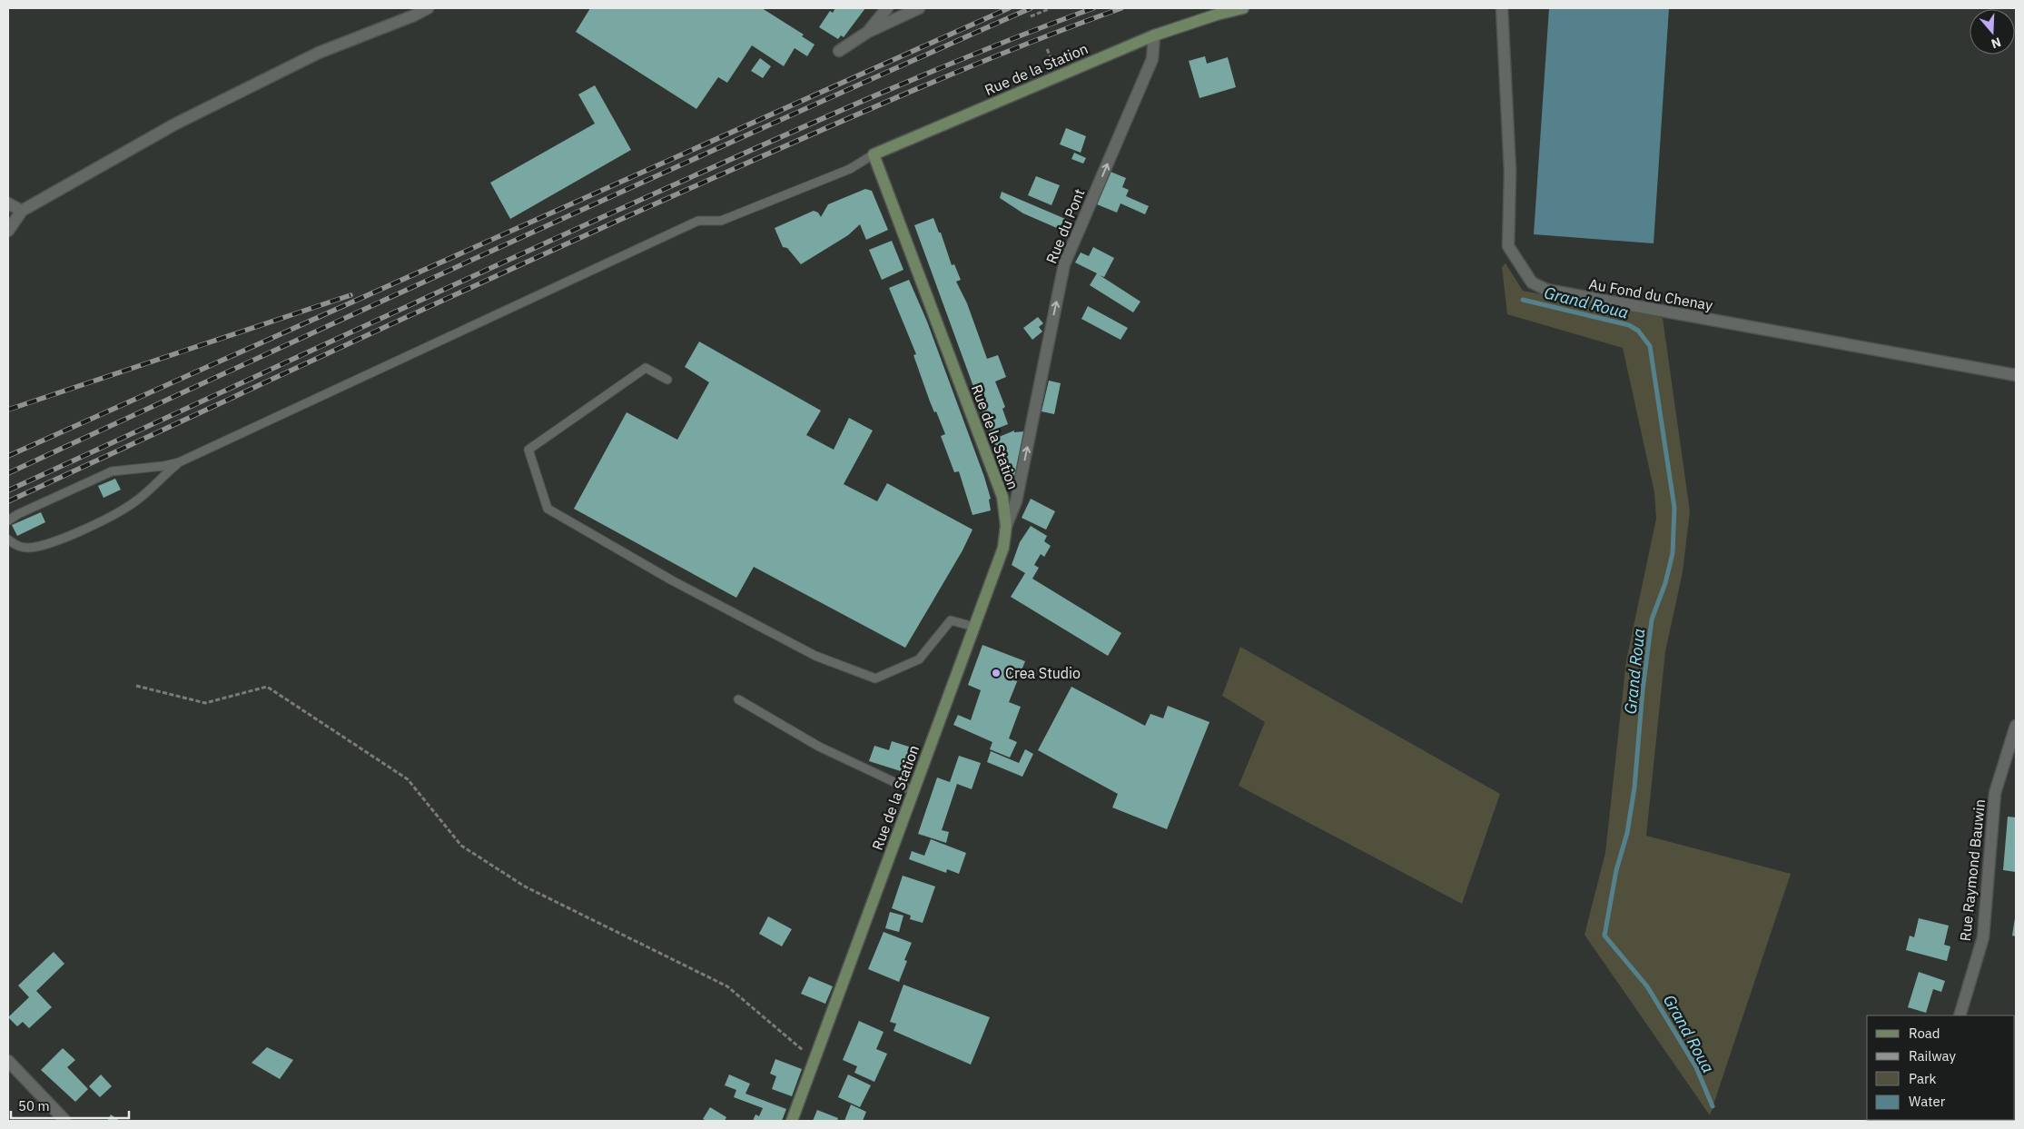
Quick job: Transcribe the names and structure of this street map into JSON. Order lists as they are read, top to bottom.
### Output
{
  "streets": {
    "street": [
      "Rue de la Station",
      "Rue du Pont",
      "Au Fond du Chenay",
      "Rue Raymond Bauwin"
    ]
  },
  "crossings": [
    ["Rue de la Station", "Rue du Pont"]
  ],
  "one_way": ["Rue du Pont"],
  "water": ["Grand Roua"],
  "places": ["Crea Studio"],
  "legend": [
    "Road",
    "Railway",
    "Park",
    "Water"
  ],
  "scale_bar": "50 m",
  "north": "bottom"
}
